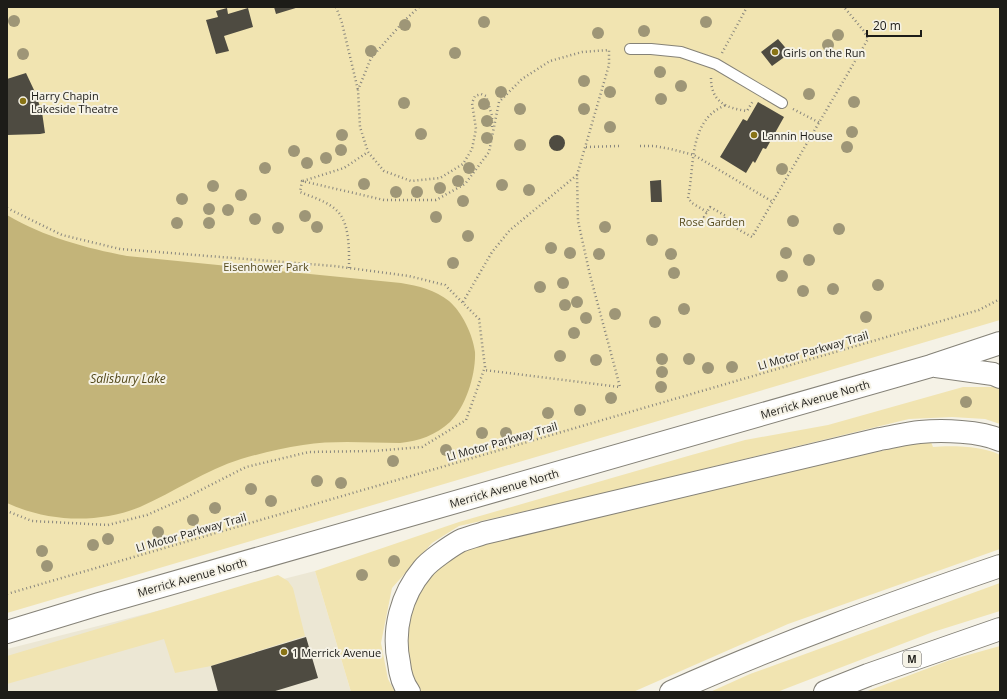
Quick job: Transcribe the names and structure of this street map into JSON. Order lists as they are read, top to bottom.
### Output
{
  "streets": {
    "main road": ["Merrick Avenue North", "M"],
    "path": ["LI Motor Parkway Trail"]
  },
  "water": ["Salisbury Lake"],
  "parks": ["Rose Garden", "Eisenhower Park"],
  "places": [
    "Girls on the Run",
    "Harry Chapin Lakeside Theatre",
    "Lannin House",
    "1 Merrick Avenue"
  ],
  "scale_bar": "20 m"
}
